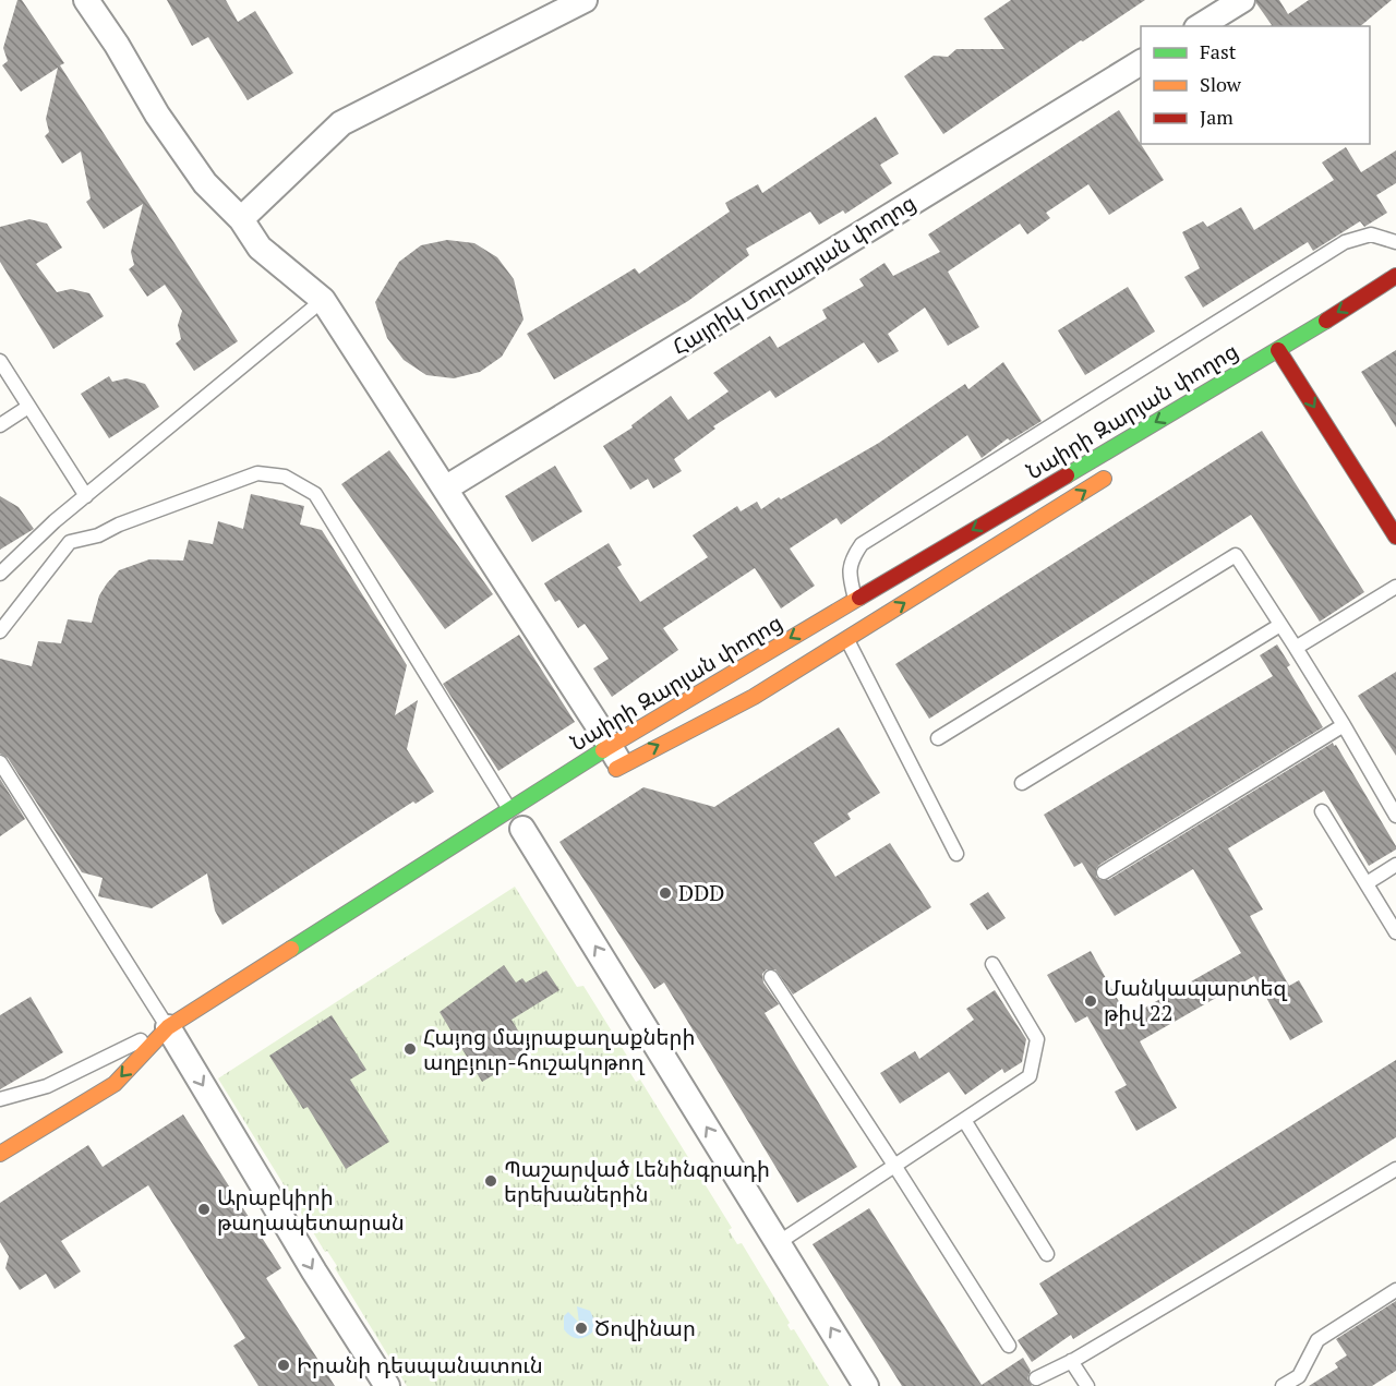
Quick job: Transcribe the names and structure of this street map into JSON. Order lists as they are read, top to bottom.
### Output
{
  "streets": {
    "main road": ["Նաիրի Զարյան փողոց"],
    "street": ["Հայրիկ Մուրադյան փողոց"]
  },
  "places": [
    "DDD",
    "Մանկապարտեզ թիվ 22",
    "Հայոց մայրաքաղաքների աղբյուր-հուշակոթող",
    "Պաշարված Լենինգրադի երեխաներին",
    "Արաբկիրի թաղապետարան",
    "Ծովինար",
    "Իրանի դեսպանատուն"
  ],
  "legend": ["Fast", "Slow", "Jam"]
}
